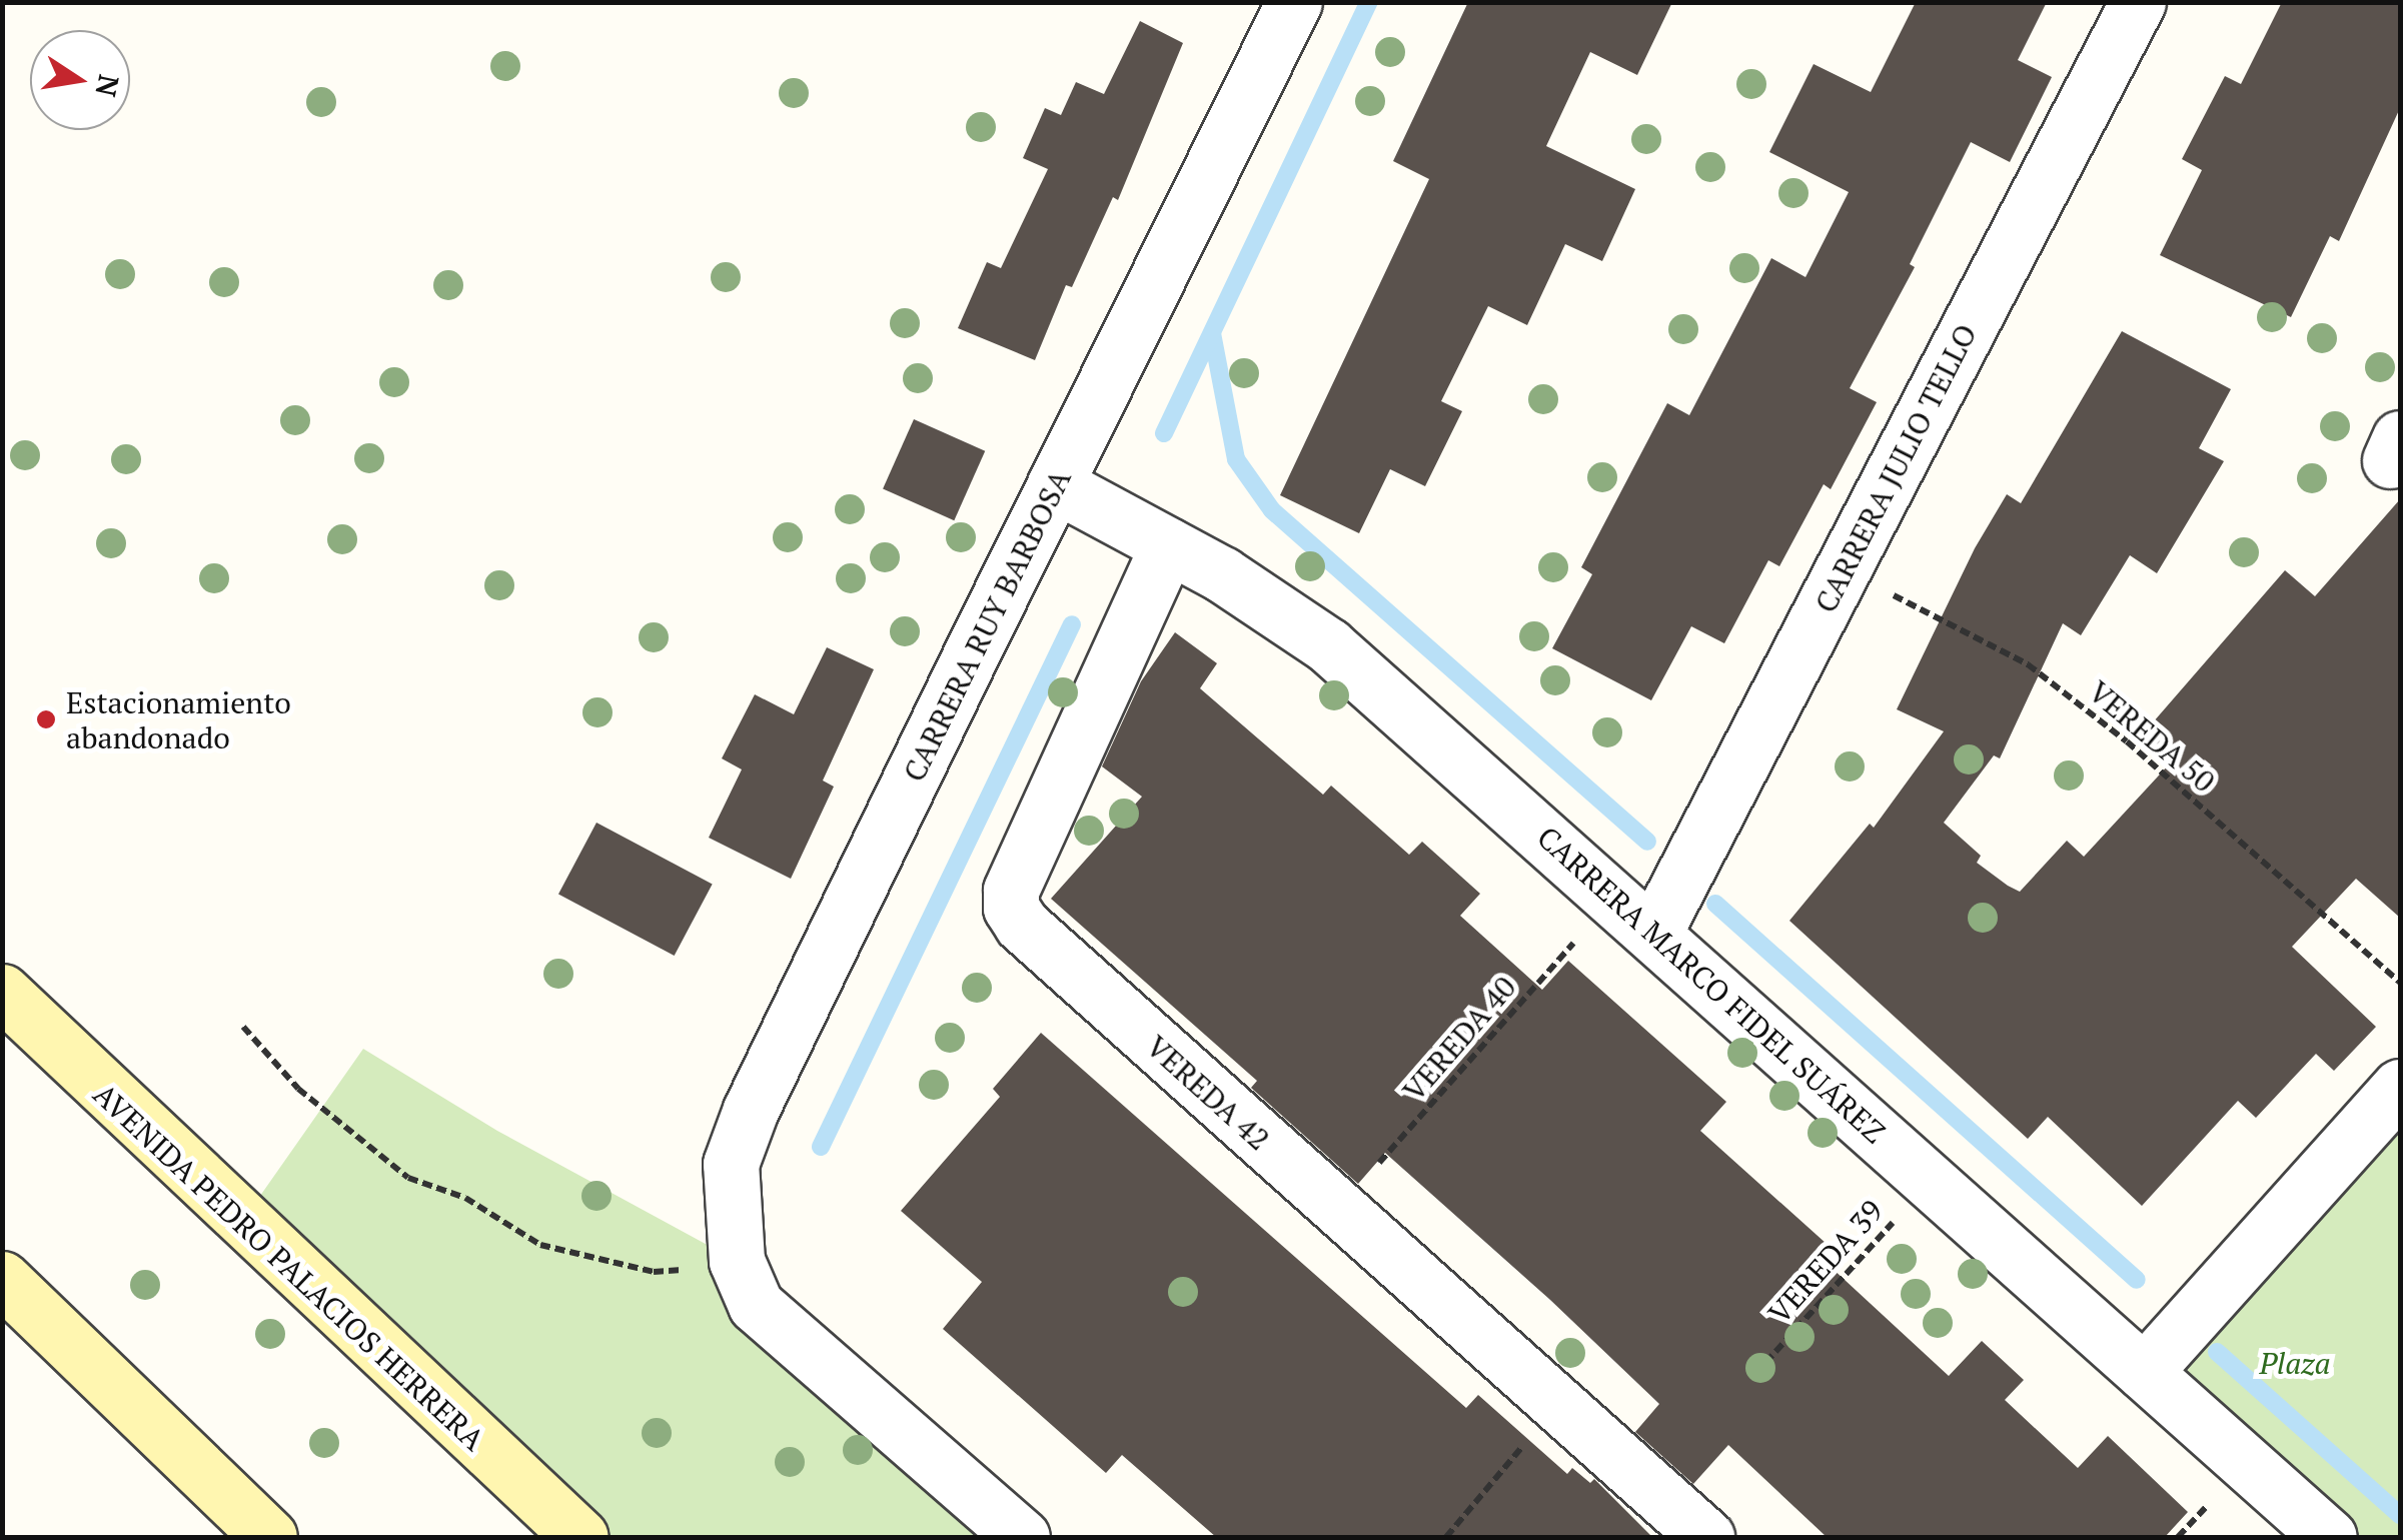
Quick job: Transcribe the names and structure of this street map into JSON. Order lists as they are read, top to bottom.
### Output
{
  "streets": {
    "main road": ["AVENIDA PEDRO PALACIOS HERRERA"],
    "street": [
      "CARRERA JULIO TELLO",
      "CARRERA RUY BARBOSA",
      "CARRERA MARCO FIDEL SUÁREZ",
      "VEREDA 42"
    ],
    "path": ["VEREDA 50", "VEREDA 40", "VEREDA 39"]
  },
  "crossings": [
    ["CARRERA JULIO TELLO", "VEREDA 50"],
    ["CARRERA JULIO TELLO", "CARRERA MARCO FIDEL SUÁREZ"],
    ["CARRERA RUY BARBOSA", "CARRERA MARCO FIDEL SUÁREZ"],
    ["CARRERA MARCO FIDEL SUÁREZ", "VEREDA 40"],
    ["CARRERA MARCO FIDEL SUÁREZ", "VEREDA 42"],
    ["CARRERA MARCO FIDEL SUÁREZ", "VEREDA 39"],
    ["VEREDA 40", "VEREDA 42"]
  ],
  "parks": ["Plaza"],
  "places": ["Estacionamiento abandonado"],
  "north": "right"
}
